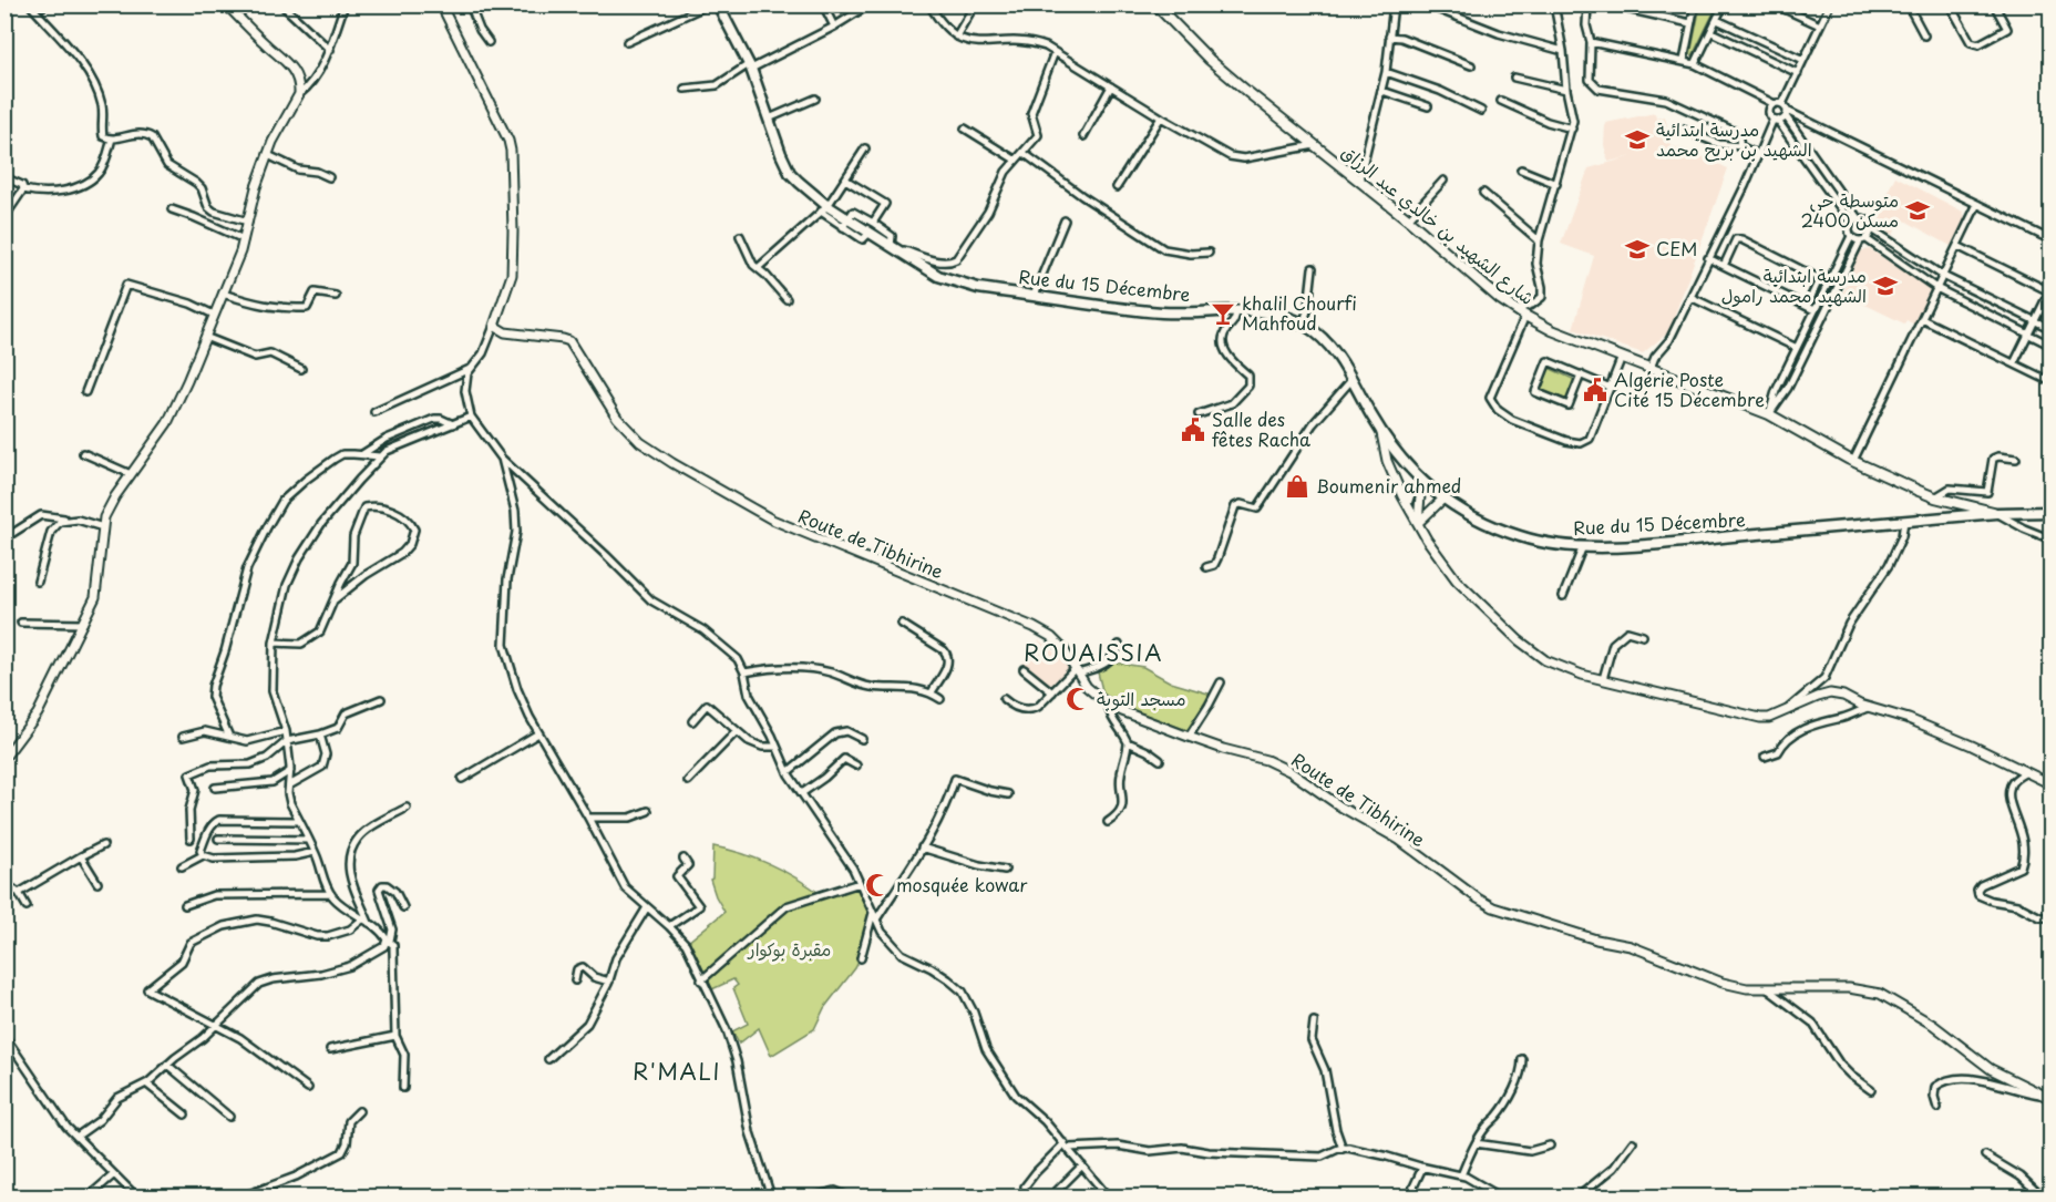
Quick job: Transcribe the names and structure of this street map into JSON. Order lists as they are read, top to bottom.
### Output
{
  "streets": {
    "main road": ["شارع الشهيد بن خالدي عبد الرزاق", "Rue du 15 Décembre"],
    "street": ["Route de Tibhirine"]
  },
  "crossings": [
    ["شارع الشهيد بن خالدي عبد الرزاق", "Rue du 15 Décembre"]
  ],
  "districts": ["ROUAISSIA", "R'MALI"],
  "parks": ["مقبرة بوكوار"],
  "places": {
    "school or university": [
      "مدرسة ابتدائية الشهيد بن بريح محمد",
      "متوسطة حي 2400 مسكن",
      "CEM",
      "مدرسة ابتدائية الشهيد محمد رامول"
    ],
    "bar": ["khalil Chourfi Mahfoud"],
    "public building": ["Algérie Poste Cité 15 Décembre", "Salle des fêtes Racha"],
    "shop": ["Boumenir ahmed"],
    "mosque": ["مسجد التوبة", "mosquée kowar"]
  }
}
